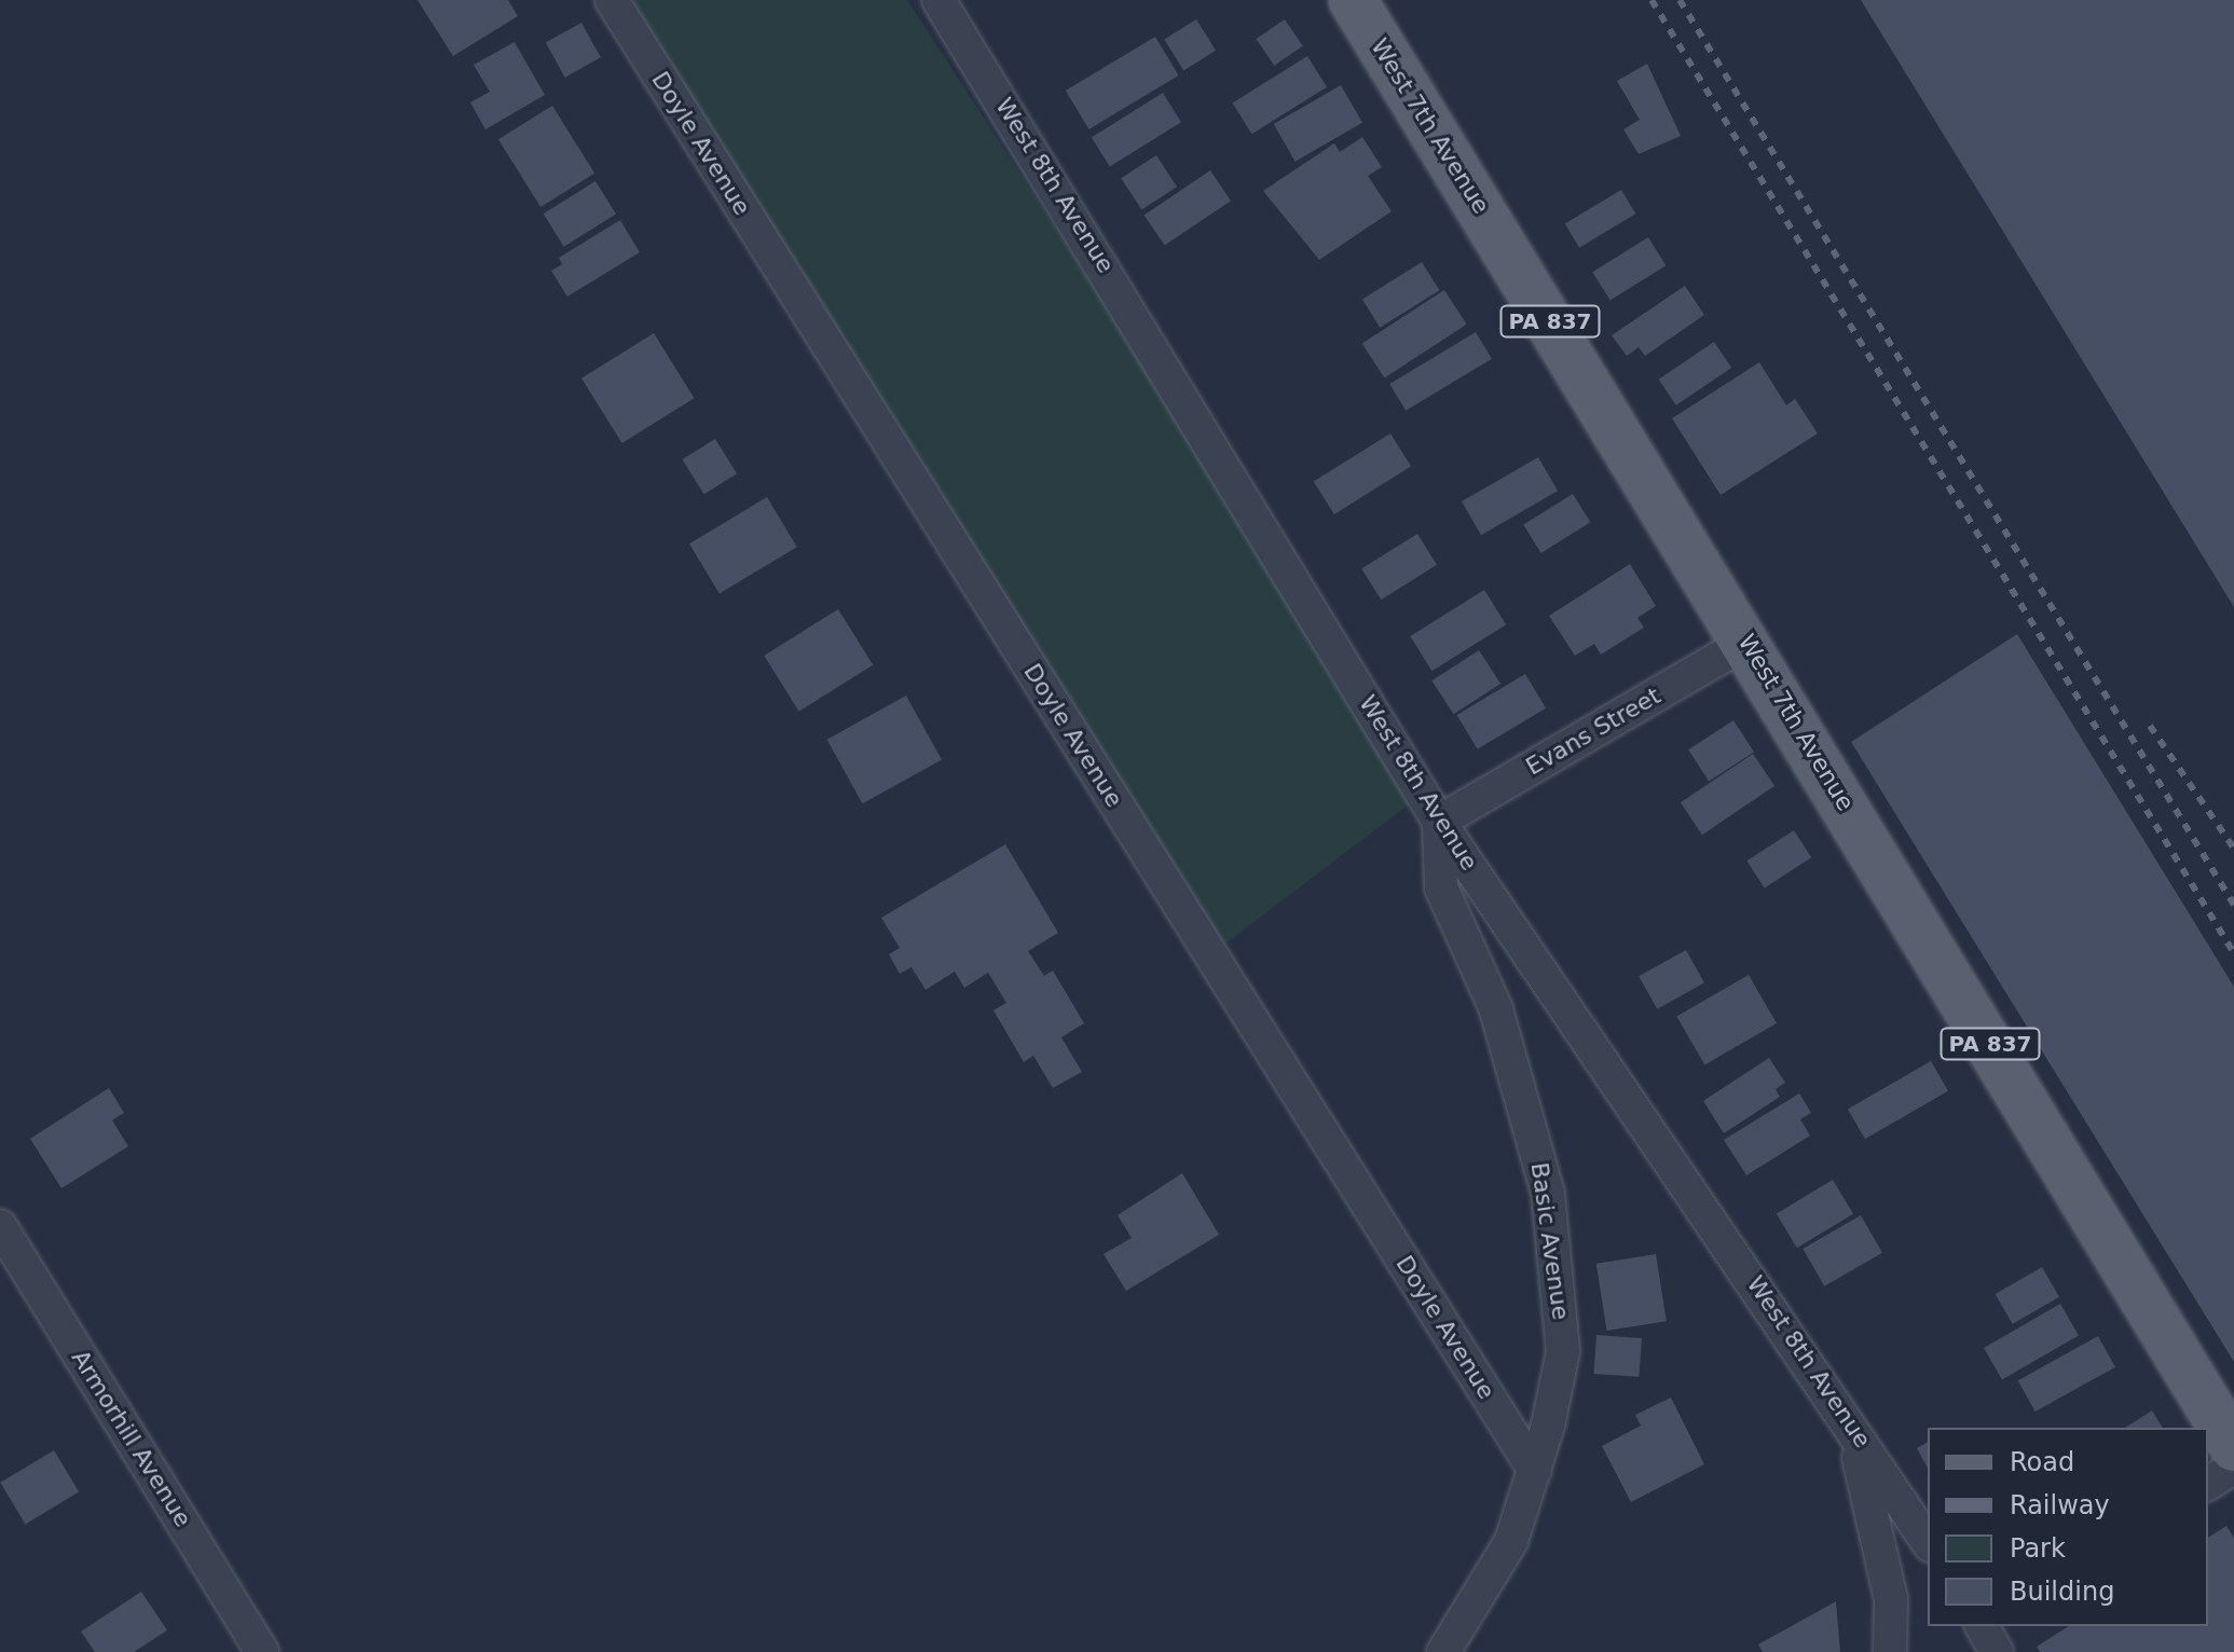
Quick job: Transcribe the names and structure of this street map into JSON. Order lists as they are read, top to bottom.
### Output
{
  "streets": {
    "main road": ["West 7th Avenue", "PA 837"],
    "street": [
      "Doyle Avenue",
      "West 8th Avenue",
      "Evans Street",
      "Basic Avenue",
      "Armorhill Avenue"
    ]
  },
  "crossings": [
    ["West 7th Avenue", "Evans Street"],
    ["Doyle Avenue", "Basic Avenue"],
    ["West 8th Avenue", "Evans Street"],
    ["West 8th Avenue", "Basic Avenue"],
    ["Evans Street", "Basic Avenue"]
  ],
  "legend": [
    "Road",
    "Railway",
    "Park",
    "Building"
  ]
}
